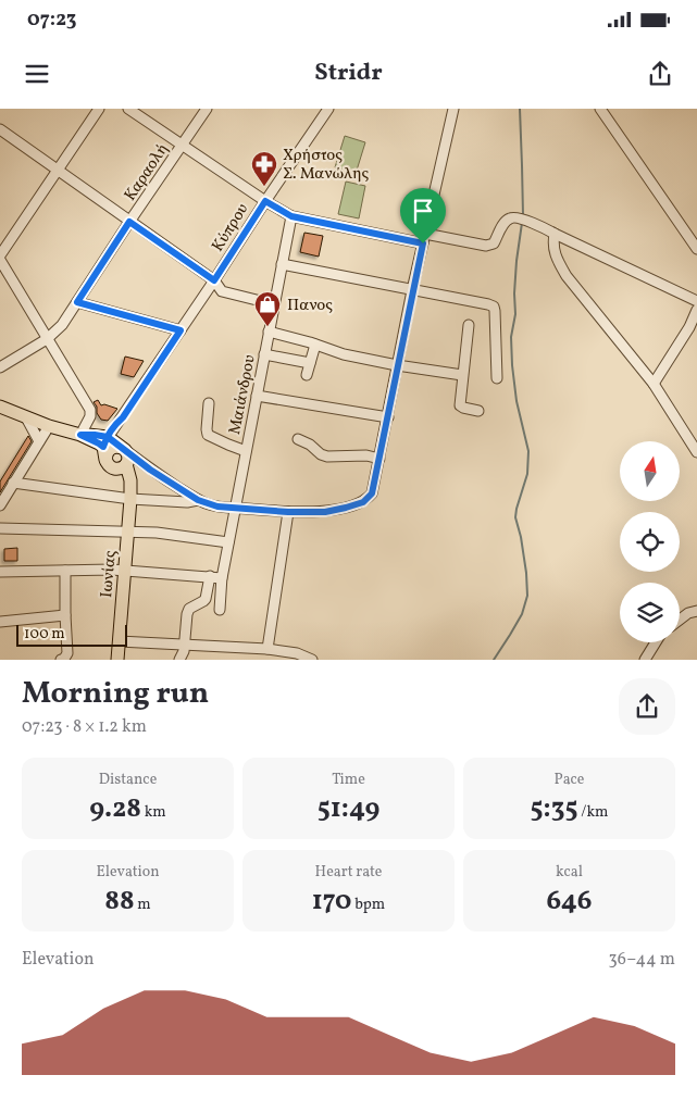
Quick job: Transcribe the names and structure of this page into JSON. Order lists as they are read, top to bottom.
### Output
{
  "streets": {
    "main road": ["Κύπρου", "Ιωνίας"],
    "street": ["Καραολή", "Μαιάνδρου"]
  },
  "crossings": [
    ["Κύπρου", "Ιωνίας"]
  ],
  "places": {
    "pharmacy": ["Χρήστος Σ. Μανώλης"],
    "shop": ["Πανος"]
  },
  "scale_bar": "100 m",
  "north": "top",
  "page": {
    "status": "07:23",
    "header": "Stridr",
    "scale": "100 m",
    "heading": ["Morning run", "07:23 · 8 × 1.2 km"],
    "stats": [
      ["Distance", "9.28 km"],
      ["Time", "51:49"],
      ["Pace", "5:35 /km"],
      ["Elevation", "88 m"],
      ["Heart rate", "170 bpm"],
      ["kcal", "646"]
    ],
    "chart": ["Elevation", "36–44 m"]
  }
}
